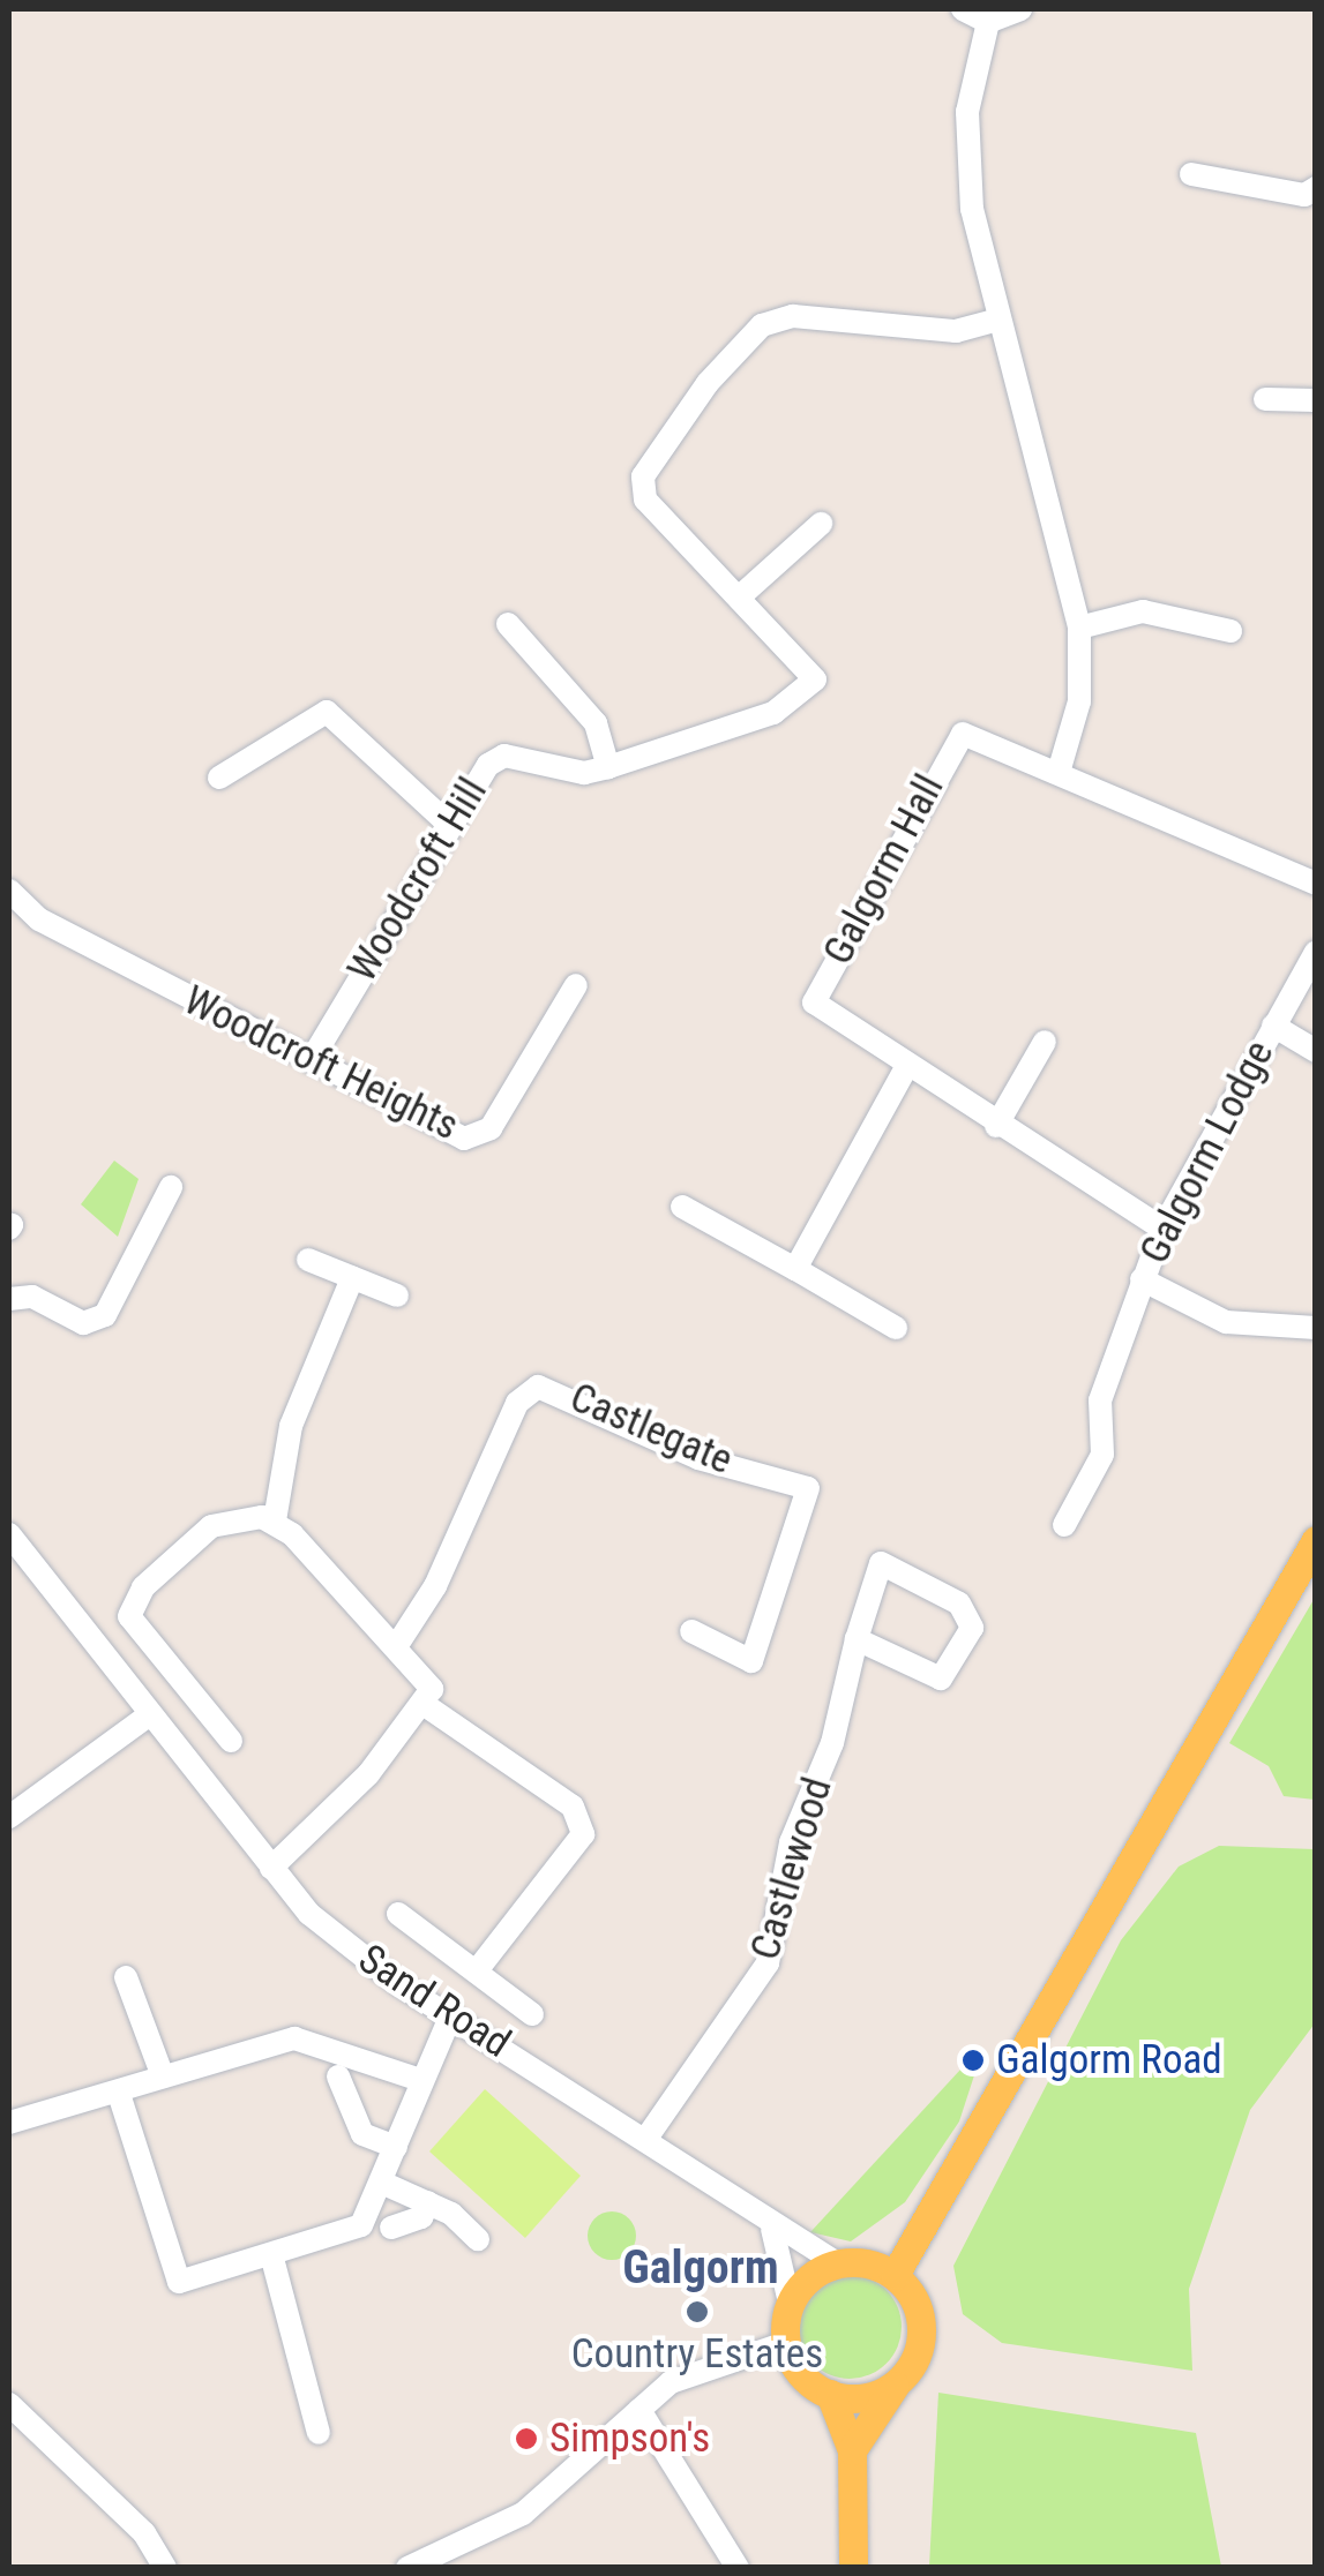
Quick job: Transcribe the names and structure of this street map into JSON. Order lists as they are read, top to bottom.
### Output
{
  "streets": {
    "street": [
      "Galgorm Hall",
      "Woodcroft Hill",
      "Woodcroft Heights",
      "Galgorm Lodge",
      "Castlegate",
      "Castlewood",
      "Sand Road"
    ]
  },
  "crossings": [
    ["Galgorm Hall", "Galgorm Lodge"],
    ["Woodcroft Hill", "Woodcroft Heights"],
    ["Castlewood", "Sand Road"]
  ],
  "districts": ["Galgorm"],
  "places": ["Galgorm Road", "Country Estates", "Simpson's"]
}
